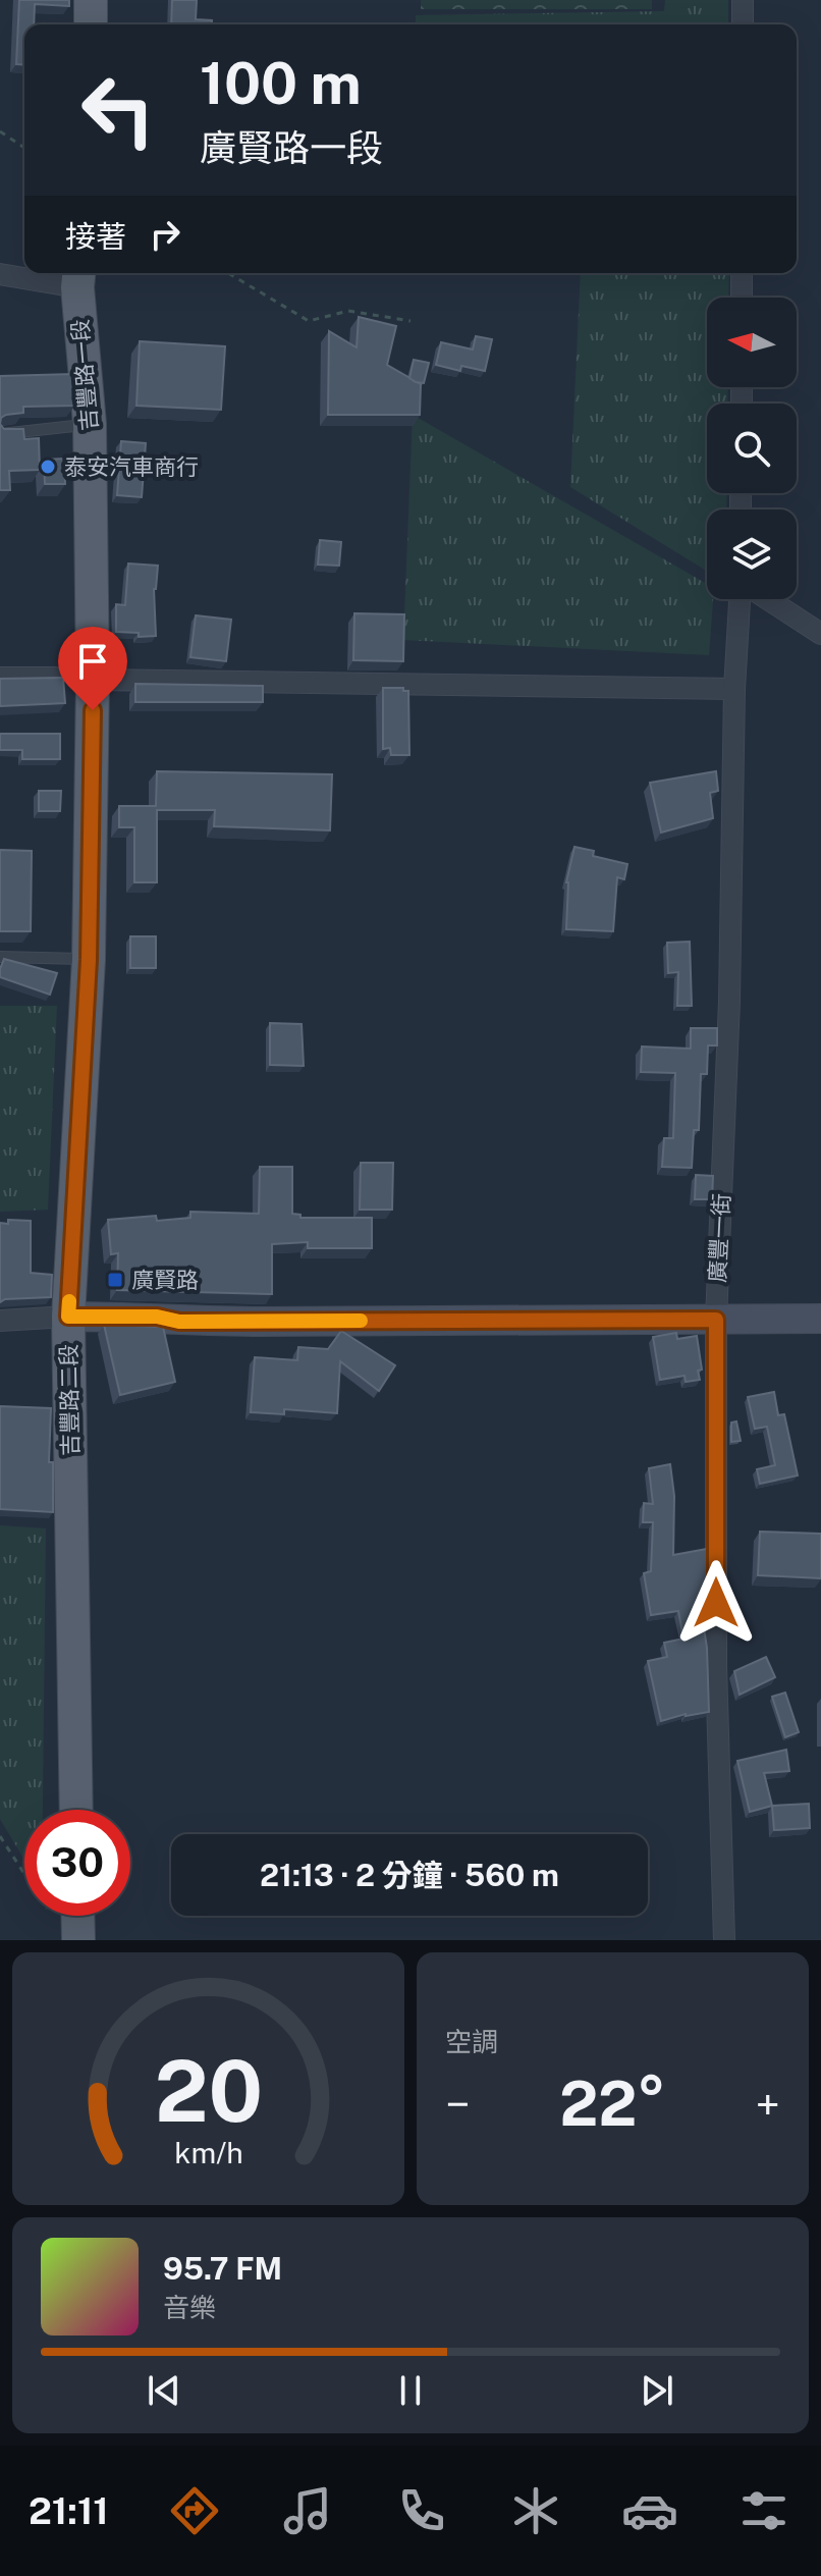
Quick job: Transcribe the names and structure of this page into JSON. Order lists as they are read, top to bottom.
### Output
{
  "streets": {
    "main road": ["吉豐路一段", "吉豐路二段"],
    "street": ["廣豐一街"]
  },
  "crossings": [
    ["吉豐路一段", "吉豐路二段"]
  ],
  "places": {
    "other": ["泰安汽車商行"],
    "transit": ["廣賢路"]
  },
  "north": "left",
  "page": {
    "turn": ["100 m", "廣賢路一段"],
    "then": "接著",
    "limit": "30",
    "trip": "21:13 · 2 分鐘 · 560 m",
    "tile": "空調",
    "heat": ["−", "22°", "+"],
    "song": ["95.7 FM", "音樂"],
    "tabs": "21:11",
    "gauge": ["20", "km/h"]
  }
}
